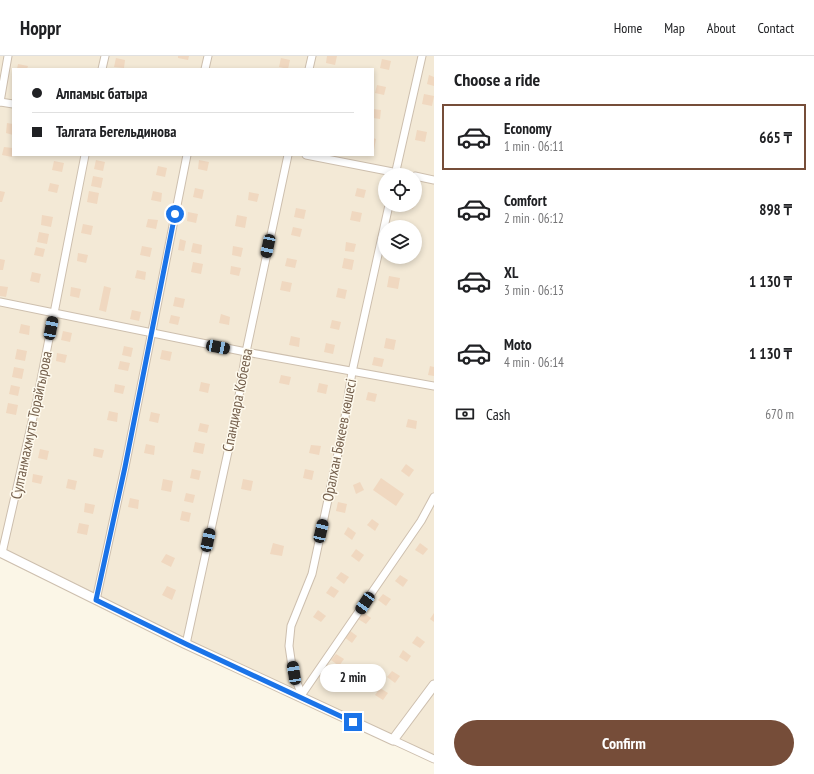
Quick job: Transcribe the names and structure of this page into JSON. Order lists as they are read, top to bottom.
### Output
{
  "streets": {
    "street": ["Спандиара Кобеева", "Султанмахмута Торайгырова", "Оралхан Бөкеев көшесі"]
  },
  "page": {
    "header": "Hoppr",
    "nav": [
      "Home",
      "Map",
      "About",
      "Contact"
    ],
    "heading": "Choose a ride",
    "banner": ["Алпамыс батыра", "Талгата Бегельдинова"],
    "list": [
      {
        "name": "Economy",
        "note": "1 min · 06:11",
        "value": "665 ₸"
      },
      {
        "name": "Comfort",
        "note": "2 min · 06:12",
        "value": "898 ₸"
      },
      {
        "name": "XL",
        "note": "3 min · 06:13",
        "value": "1 130 ₸"
      },
      {
        "name": "Moto",
        "note": "4 min · 06:14",
        "value": "1 130 ₸"
      }
    ],
    "pay": ["Cash", "670 m"],
    "bubble": "2 min",
    "buttons": "Confirm"
  }
}
